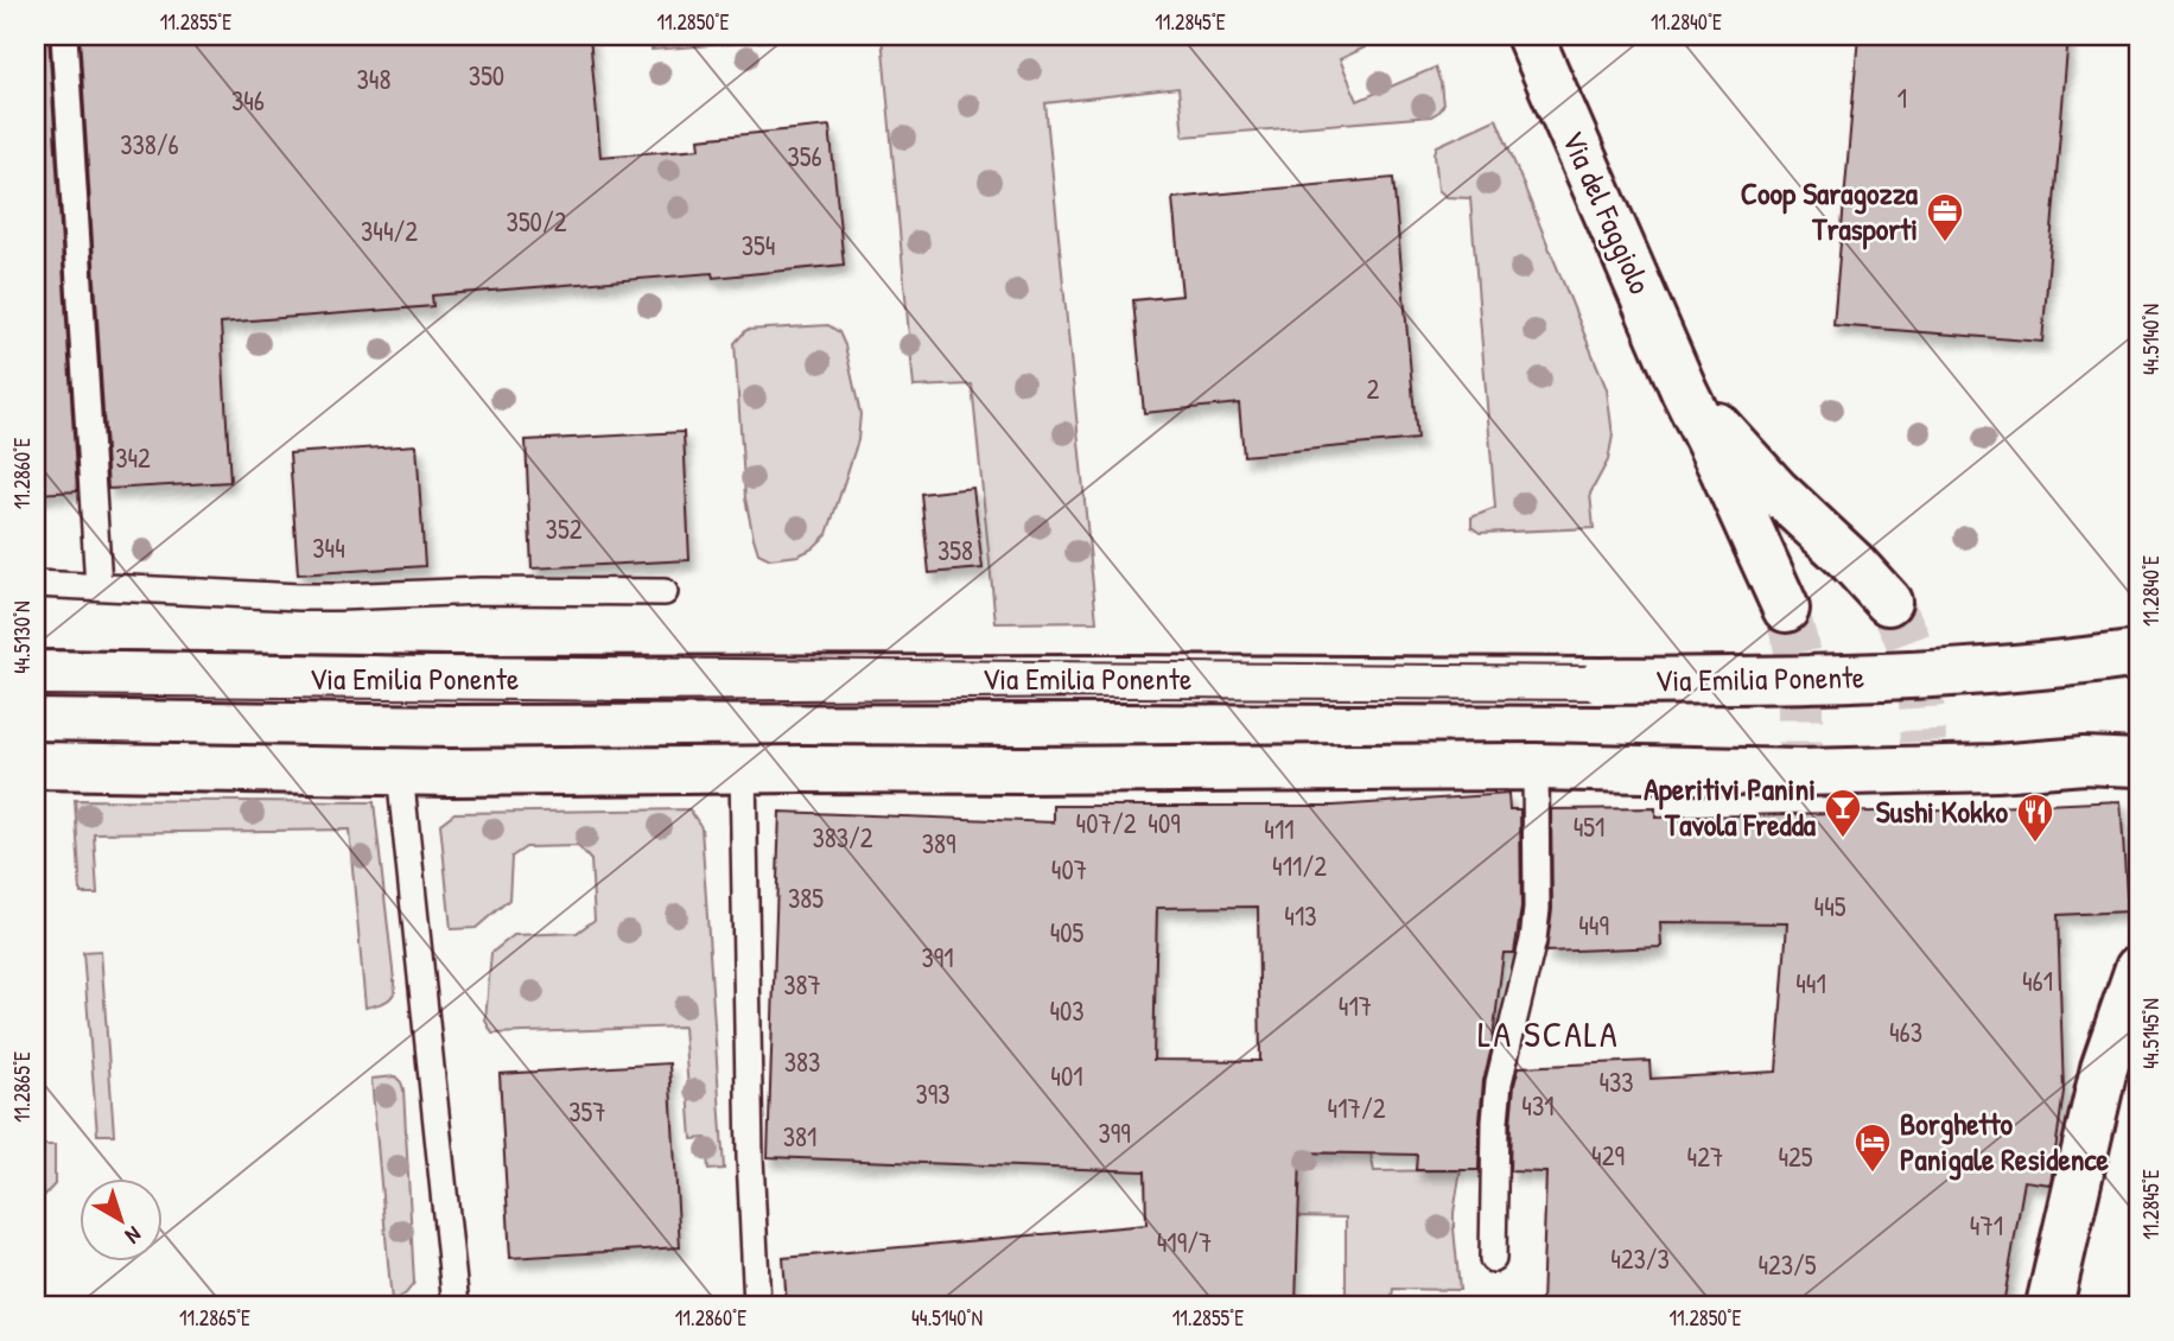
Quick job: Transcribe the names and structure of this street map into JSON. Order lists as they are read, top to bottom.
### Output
{
  "streets": {
    "street": ["Via del Faggiolo", "Via Emilia Ponente"]
  },
  "districts": ["LA SCALA"],
  "places": {
    "office": ["Coop Saragozza Trasporti"],
    "bar": ["Aperitivi Panini Tavola Fredda"],
    "restaurant": ["Sushi Kokko"],
    "hotel": ["Borghetto Panigale Residence"]
  },
  "house_numbers": [
    "350",
    "348",
    "1",
    "346",
    "338/6",
    "356",
    "350/2",
    "344/2",
    "354",
    "2",
    "342",
    "352",
    "344",
    "358",
    "407/2",
    "409",
    "451",
    "411",
    "383/2",
    "389",
    "411/2",
    "407",
    "385",
    "445",
    "413",
    "449",
    "405",
    "391",
    "461",
    "441",
    "387",
    "417",
    "403",
    "463",
    "383",
    "401",
    "433",
    "393",
    "431",
    "417/2",
    "357",
    "399",
    "381",
    "429",
    "427",
    "425",
    "471",
    "419/7",
    "423/3",
    "423/5"
  ],
  "north": "bottom right",
  "coordinates": [
    "11.2855°E",
    "11.2850°E",
    "11.2845°E",
    "11.2840°E",
    "44.5140°N",
    "11.2860°E",
    "44.5130°N",
    "44.5145°N",
    "11.2865°E"
  ]
}
